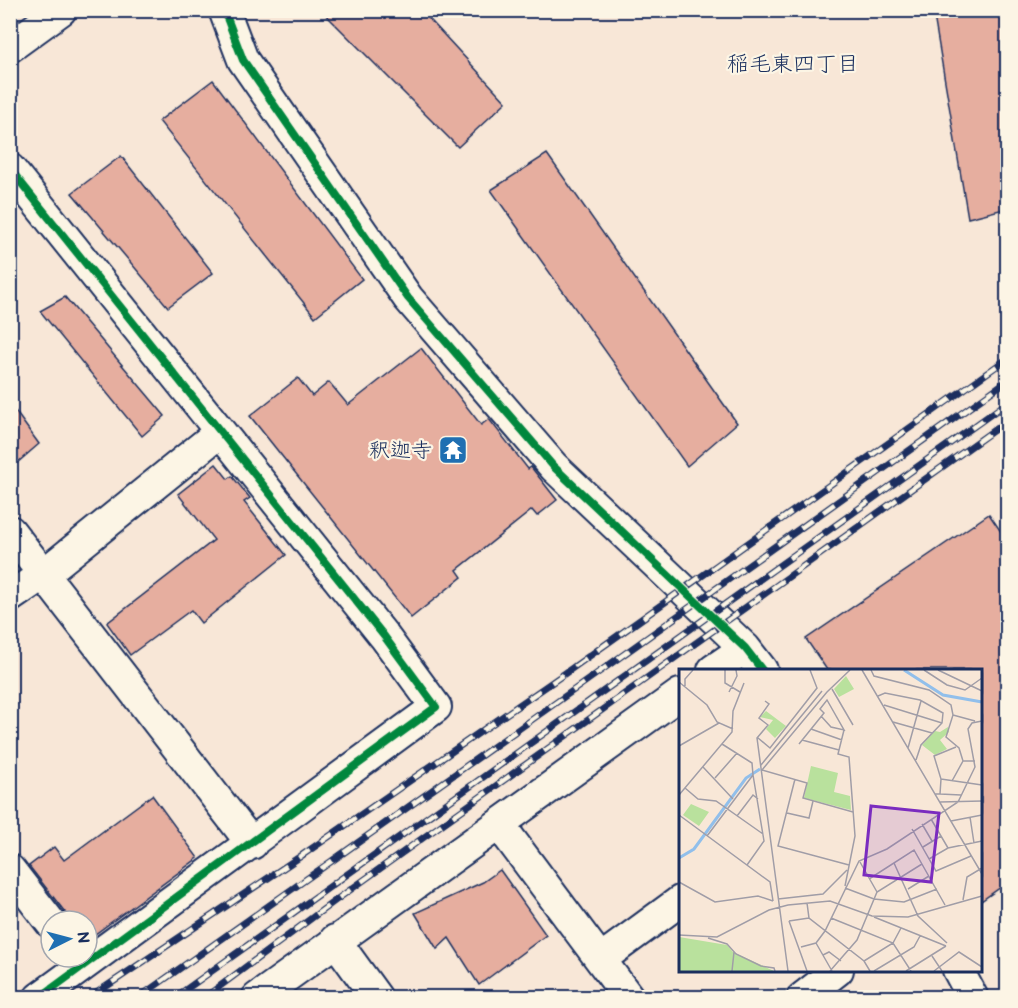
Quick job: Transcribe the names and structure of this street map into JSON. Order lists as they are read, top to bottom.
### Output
{
  "districts": ["稲毛東四丁目"],
  "places": {
    "temple": ["釈迦寺"]
  },
  "north": "right"
}
